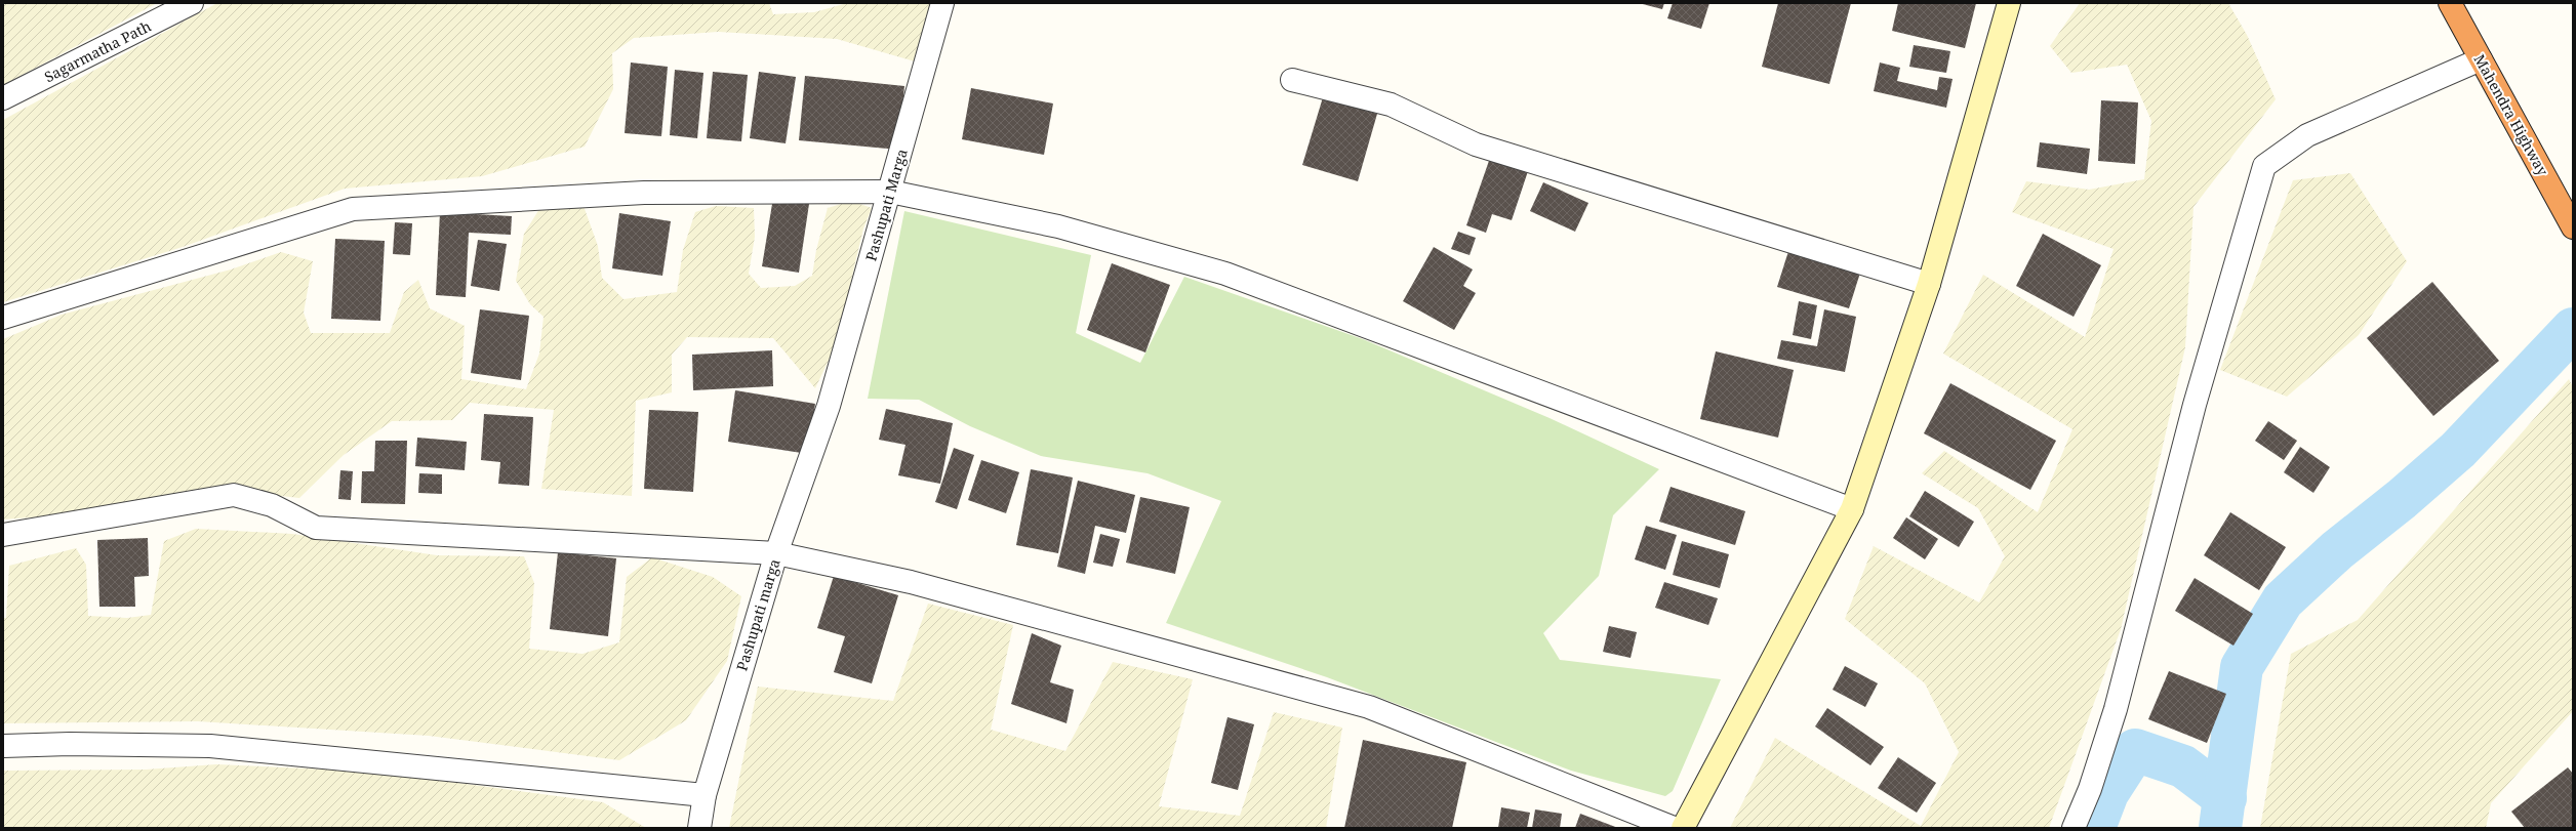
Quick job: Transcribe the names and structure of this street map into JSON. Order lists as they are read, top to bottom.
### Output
{
  "streets": {
    "highway": ["Mahendra Highway"],
    "street": ["Sagarmatha Path", "Pashupati Marga", "Pashupati marga"]
  },
  "crossings": [
    ["Pashupati Marga", "Pashupati marga"]
  ]
}
